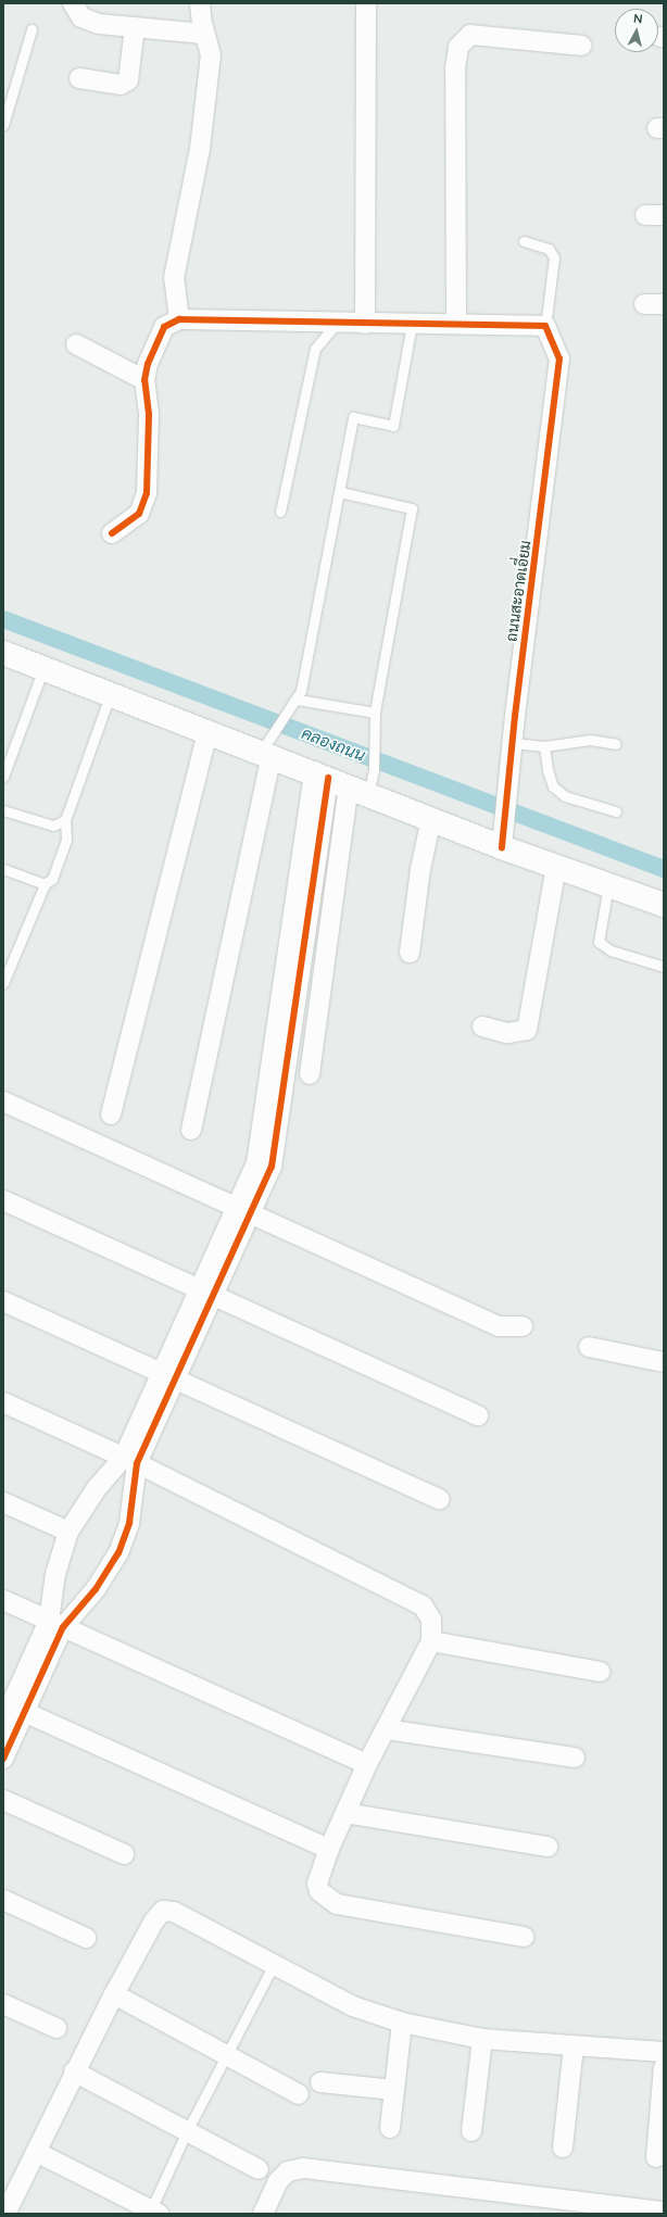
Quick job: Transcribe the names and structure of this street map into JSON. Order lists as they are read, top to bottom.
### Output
{
  "streets": {
    "street": ["ถนนสะอาดเอี่ยม"]
  },
  "water": ["คลองถนน"],
  "north": "top"
}
